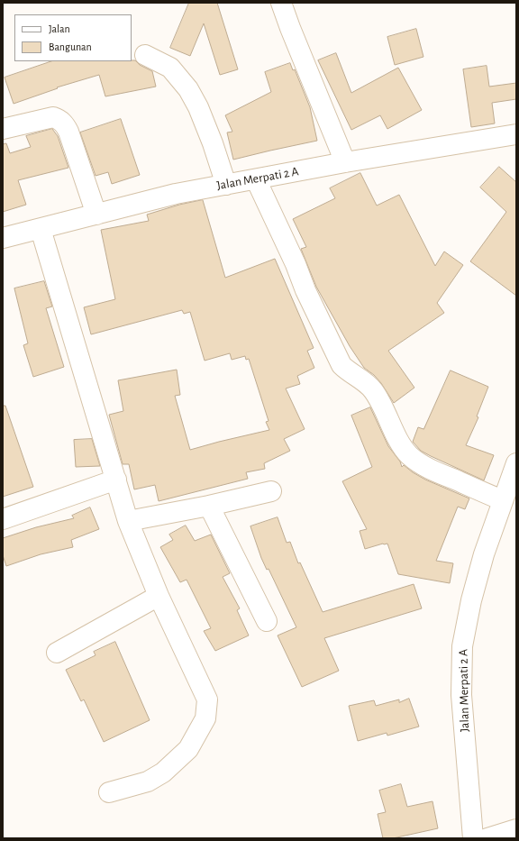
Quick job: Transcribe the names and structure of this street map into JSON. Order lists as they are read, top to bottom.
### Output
{
  "streets": {
    "street": ["Jalan Merpati 2 A"]
  },
  "legend": ["Jalan", "Bangunan"]
}
